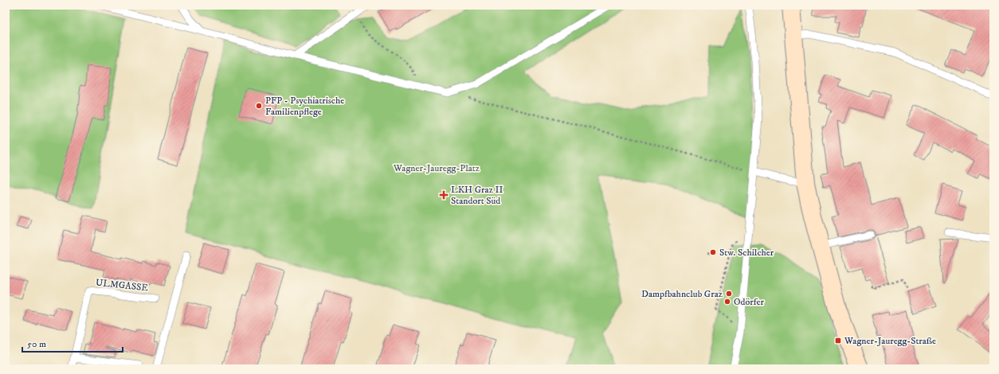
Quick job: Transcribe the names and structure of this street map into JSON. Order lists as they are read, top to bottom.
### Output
{
  "streets": {
    "lane": ["ULMGASSE"]
  },
  "parks": ["Wagner-Jauregg-Platz"],
  "places": {
    "other": [
      "PFP - Psychiatrische Familienpflege",
      "Stw. Schilcher",
      "Dampfbahnclub Graz",
      "Odörfer"
    ],
    "health": ["LKH Graz II Standort Süd"],
    "transit": ["Wagner-Jauregg-Straße"]
  },
  "scale_bar": "50 m"
}
